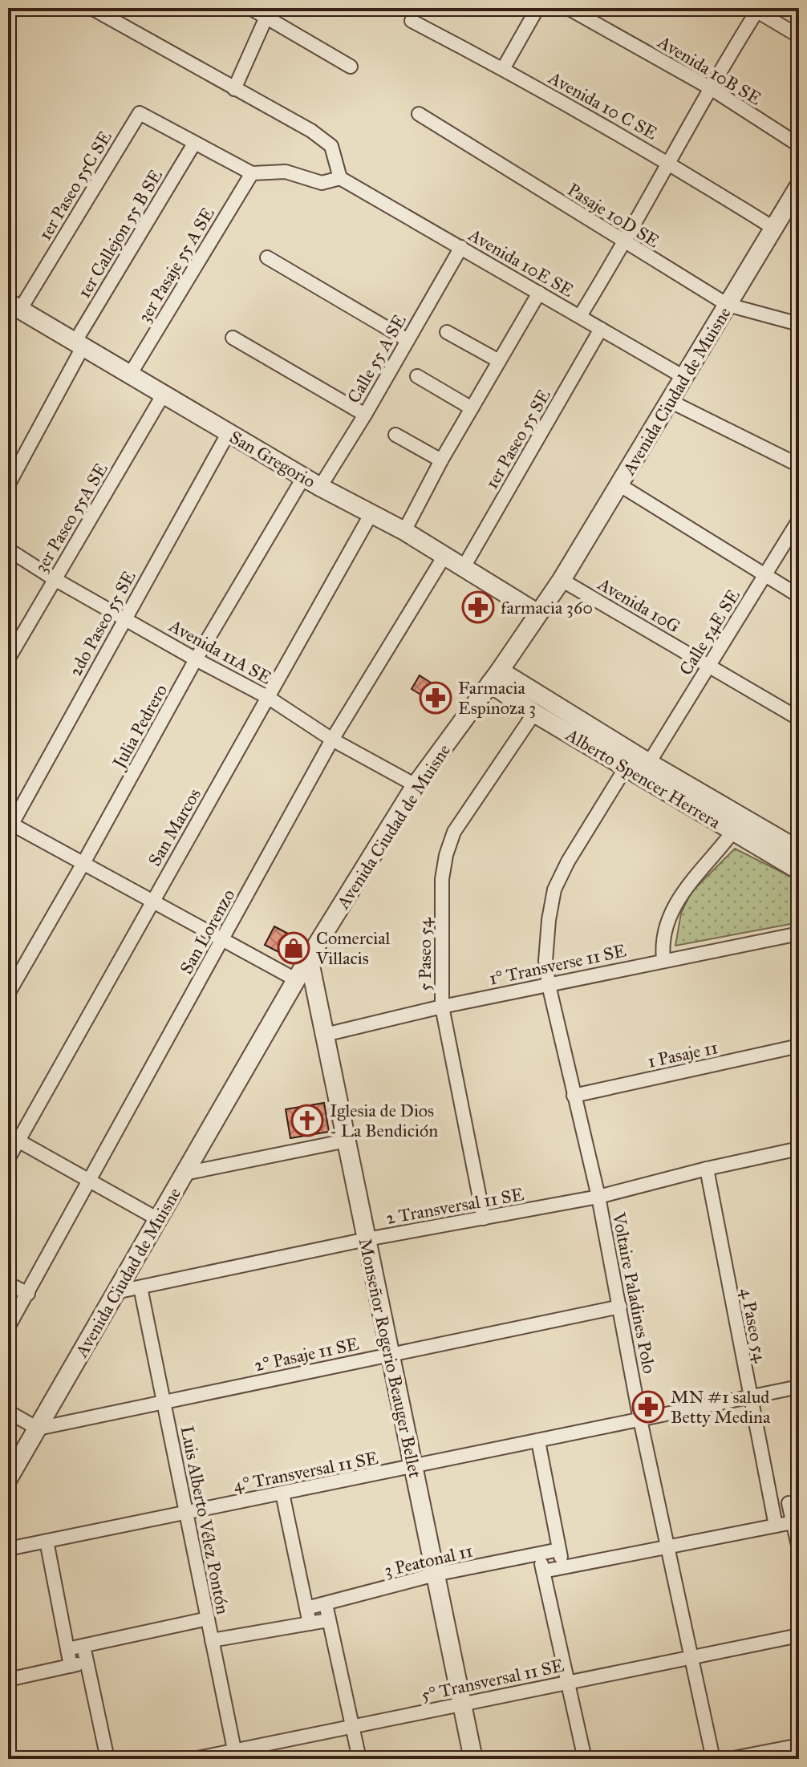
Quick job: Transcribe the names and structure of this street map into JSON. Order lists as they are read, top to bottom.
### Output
{
  "streets": {
    "street": [
      "Avenida 10B SE",
      "Avenida 10 C SE",
      "1er Paseo 55C SE",
      "Pasaje 10D SE",
      "1er Callejon 55 B SE",
      "Avenida 10E SE",
      "3er Pasaje 55 A SE",
      "Calle 55 A SE",
      "Avenida Ciudad de Muisne",
      "1er Paseo 55 SE",
      "San Gregorio",
      "3er Paseo 55A SE",
      "Avenida 10G",
      "2do Paseo 55 SE",
      "Calle 54E SE",
      "Avenida 11A SE",
      "Julia Pedrero",
      "Alberto Spencer Herrera",
      "San Marcos",
      "San Lorenzo",
      "5 Paseo 54",
      "1° Transverse 11 SE",
      "1 Pasaje 11",
      "2 Transversal 11 SE",
      "Voltaire Paladines Polo",
      "4 Paseo 54",
      "2° Pasaje 11 SE",
      "Monseñor Rogerio Beauger Bellet",
      "4° Transversal 11 SE",
      "Luis Alberto Vélez Pontón",
      "3 Peatonal 11",
      "5° Transversal 11 SE"
    ]
  },
  "crossings": [
    ["Avenida 10 C SE", "Avenida Ciudad de Muisne"],
    ["1er Paseo 55C SE", "1er Callejon 55 B SE"],
    ["1er Paseo 55C SE", "San Gregorio"],
    ["Pasaje 10D SE", "Avenida Ciudad de Muisne"],
    ["1er Callejon 55 B SE", "San Gregorio"],
    ["Avenida 10E SE", "Calle 55 A SE"],
    ["Avenida 10E SE", "Avenida Ciudad de Muisne"],
    ["Avenida 10E SE", "1er Paseo 55 SE"],
    ["3er Pasaje 55 A SE", "San Gregorio"],
    ["Calle 55 A SE", "San Gregorio"],
    ["Avenida Ciudad de Muisne", "San Gregorio"],
    ["Avenida Ciudad de Muisne", "Avenida 10G"],
    ["Avenida Ciudad de Muisne", "Avenida 11A SE"],
    ["Avenida Ciudad de Muisne", "Alberto Spencer Herrera"],
    ["Avenida Ciudad de Muisne", "2 Transversal 11 SE"],
    ["Avenida Ciudad de Muisne", "2° Pasaje 11 SE"],
    ["Avenida Ciudad de Muisne", "Monseñor Rogerio Beauger Bellet"],
    ["1er Paseo 55 SE", "San Gregorio"],
    ["San Gregorio", "3er Paseo 55A SE"],
    ["San Gregorio", "2do Paseo 55 SE"],
    ["San Gregorio", "Julia Pedrero"],
    ["San Gregorio", "San Marcos"],
    ["San Gregorio", "San Lorenzo"],
    ["3er Paseo 55A SE", "Avenida 11A SE"],
    ["Avenida 10G", "Calle 54E SE"],
    ["2do Paseo 55 SE", "Avenida 11A SE"],
    ["Calle 54E SE", "Alberto Spencer Herrera"],
    ["Avenida 11A SE", "Julia Pedrero"],
    ["Avenida 11A SE", "San Marcos"],
    ["Avenida 11A SE", "San Lorenzo"],
    ["Alberto Spencer Herrera", "5 Paseo 54"],
    ["Alberto Spencer Herrera", "Voltaire Paladines Polo"],
    ["5 Paseo 54", "1° Transverse 11 SE"],
    ["5 Paseo 54", "2 Transversal 11 SE"],
    ["1° Transverse 11 SE", "Voltaire Paladines Polo"],
    ["1° Transverse 11 SE", "Monseñor Rogerio Beauger Bellet"],
    ["1 Pasaje 11", "Voltaire Paladines Polo"],
    ["2 Transversal 11 SE", "Voltaire Paladines Polo"],
    ["2 Transversal 11 SE", "4 Paseo 54"],
    ["2 Transversal 11 SE", "Monseñor Rogerio Beauger Bellet"],
    ["2 Transversal 11 SE", "Luis Alberto Vélez Pontón"],
    ["Voltaire Paladines Polo", "2° Pasaje 11 SE"],
    ["Voltaire Paladines Polo", "4° Transversal 11 SE"],
    ["Voltaire Paladines Polo", "5° Transversal 11 SE"],
    ["4 Paseo 54", "4° Transversal 11 SE"],
    ["2° Pasaje 11 SE", "Monseñor Rogerio Beauger Bellet"],
    ["2° Pasaje 11 SE", "Luis Alberto Vélez Pontón"],
    ["Monseñor Rogerio Beauger Bellet", "4° Transversal 11 SE"],
    ["Monseñor Rogerio Beauger Bellet", "3 Peatonal 11"],
    ["Monseñor Rogerio Beauger Bellet", "5° Transversal 11 SE"],
    ["4° Transversal 11 SE", "Luis Alberto Vélez Pontón"],
    ["Luis Alberto Vélez Pontón", "5° Transversal 11 SE"]
  ],
  "places": {
    "pharmacy": ["farmacia 360", "Farmacia Espinoza 3", "MN #1 salud Betty Medina"],
    "shop": ["Comercial Villacis"],
    "church": ["Iglesia de Dios - La Bendición"]
  }
}
